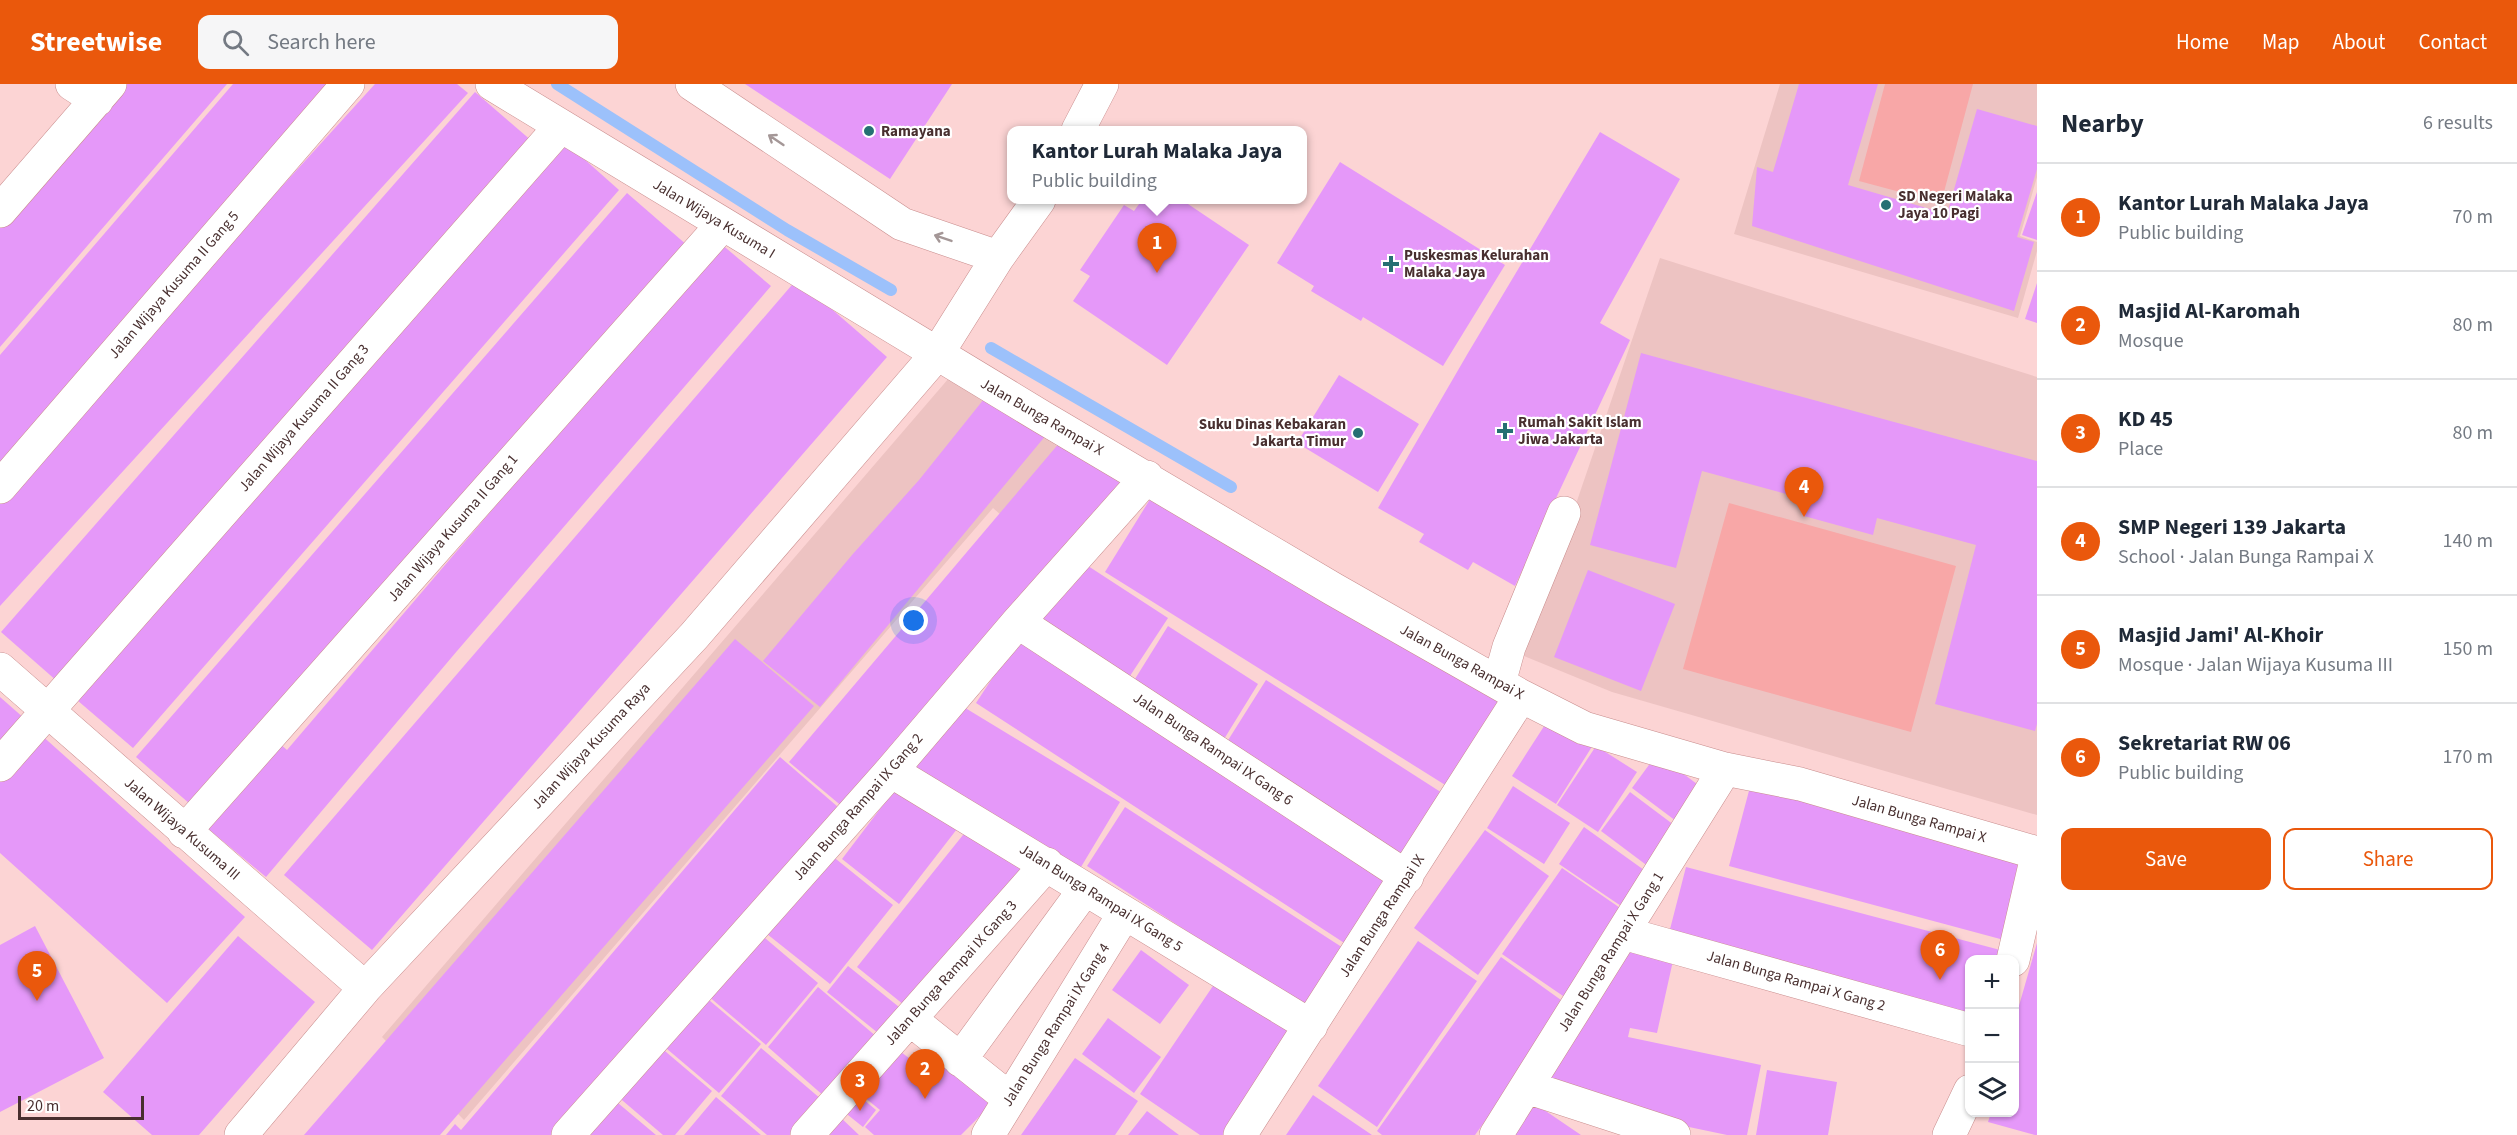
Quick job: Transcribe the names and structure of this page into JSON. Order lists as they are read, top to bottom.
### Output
{
  "streets": {
    "street": [
      "Jalan Wijaya Kusuma I",
      "Jalan Wijaya Kusuma II Gang 5",
      "Jalan Bunga Rampai X",
      "Jalan Wijaya Kusuma II Gang 3",
      "Jalan Wijaya Kusuma II Gang 1",
      "Jalan Wijaya Kusuma Raya",
      "Jalan Bunga Rampai IX Gang 6",
      "Jalan Bunga Rampai IX Gang 2",
      "Jalan Wijaya Kusuma III",
      "Jalan Bunga Rampai IX Gang 5",
      "Jalan Bunga Rampai IX",
      "Jalan Bunga Rampai X Gang 1",
      "Jalan Bunga Rampai IX Gang 3",
      "Jalan Bunga Rampai X Gang 2",
      "Jalan Bunga Rampai IX Gang 4"
    ]
  },
  "crossings": [
    ["Jalan Wijaya Kusuma I", "Jalan Bunga Rampai X"],
    ["Jalan Wijaya Kusuma I", "Jalan Wijaya Kusuma II Gang 3"],
    ["Jalan Wijaya Kusuma I", "Jalan Wijaya Kusuma II Gang 1"],
    ["Jalan Wijaya Kusuma I", "Jalan Wijaya Kusuma Raya"],
    ["Jalan Bunga Rampai X", "Jalan Wijaya Kusuma Raya"],
    ["Jalan Bunga Rampai X", "Jalan Bunga Rampai IX Gang 2"],
    ["Jalan Bunga Rampai X", "Jalan Bunga Rampai IX"],
    ["Jalan Bunga Rampai X", "Jalan Bunga Rampai X Gang 1"],
    ["Jalan Wijaya Kusuma II Gang 3", "Jalan Wijaya Kusuma III"],
    ["Jalan Wijaya Kusuma II Gang 1", "Jalan Wijaya Kusuma III"],
    ["Jalan Wijaya Kusuma Raya", "Jalan Wijaya Kusuma III"],
    ["Jalan Bunga Rampai IX Gang 6", "Jalan Bunga Rampai IX Gang 2"],
    ["Jalan Bunga Rampai IX Gang 6", "Jalan Bunga Rampai IX"],
    ["Jalan Bunga Rampai IX Gang 2", "Jalan Bunga Rampai IX Gang 5"],
    ["Jalan Bunga Rampai IX Gang 5", "Jalan Bunga Rampai IX"],
    ["Jalan Bunga Rampai IX Gang 5", "Jalan Bunga Rampai IX Gang 3"],
    ["Jalan Bunga Rampai IX Gang 5", "Jalan Bunga Rampai IX Gang 4"],
    ["Jalan Bunga Rampai X Gang 1", "Jalan Bunga Rampai X Gang 2"]
  ],
  "places": {
    "other": ["Ramayana", "SD Negeri Malaka Jaya 10 Pagi", "Suku Dinas Kebakaran Jakarta Timur"],
    "health": ["Puskesmas Kelurahan Malaka Jaya", "Rumah Sakit Islam Jiwa Jakarta"]
  },
  "scale_bar": "20 m",
  "page": {
    "header": "Streetwise",
    "search": "Search here",
    "nav": [
      "Home",
      "Map",
      "About",
      "Contact"
    ],
    "heading": ["Nearby", "6 results"],
    "popup": ["Kantor Lurah Malaka Jaya", "Public building"],
    "list": [
      {
        "mark": "1",
        "name": "Kantor Lurah Malaka Jaya",
        "note": "Public building",
        "value": "70 m"
      },
      {
        "mark": "2",
        "name": "Masjid Al-Karomah",
        "note": "Mosque",
        "value": "80 m"
      },
      {
        "mark": "3",
        "name": "KD 45",
        "note": "Place",
        "value": "80 m"
      },
      {
        "mark": "4",
        "name": "SMP Negeri 139 Jakarta",
        "note": "School · Jalan Bunga Rampai X",
        "value": "140 m"
      },
      {
        "mark": "5",
        "name": "Masjid Jami' Al-Khoir",
        "note": "Mosque · Jalan Wijaya Kusuma III",
        "value": "150 m"
      },
      {
        "mark": "6",
        "name": "Sekretariat RW 06",
        "note": "Public building",
        "value": "170 m"
      }
    ],
    "pins": [
      "1",
      "4",
      "6",
      "5",
      "2",
      "3"
    ],
    "buttons": ["Save", "Share"],
    "map_buttons": ["+", "−"],
    "scale": "20 m"
  }
}
